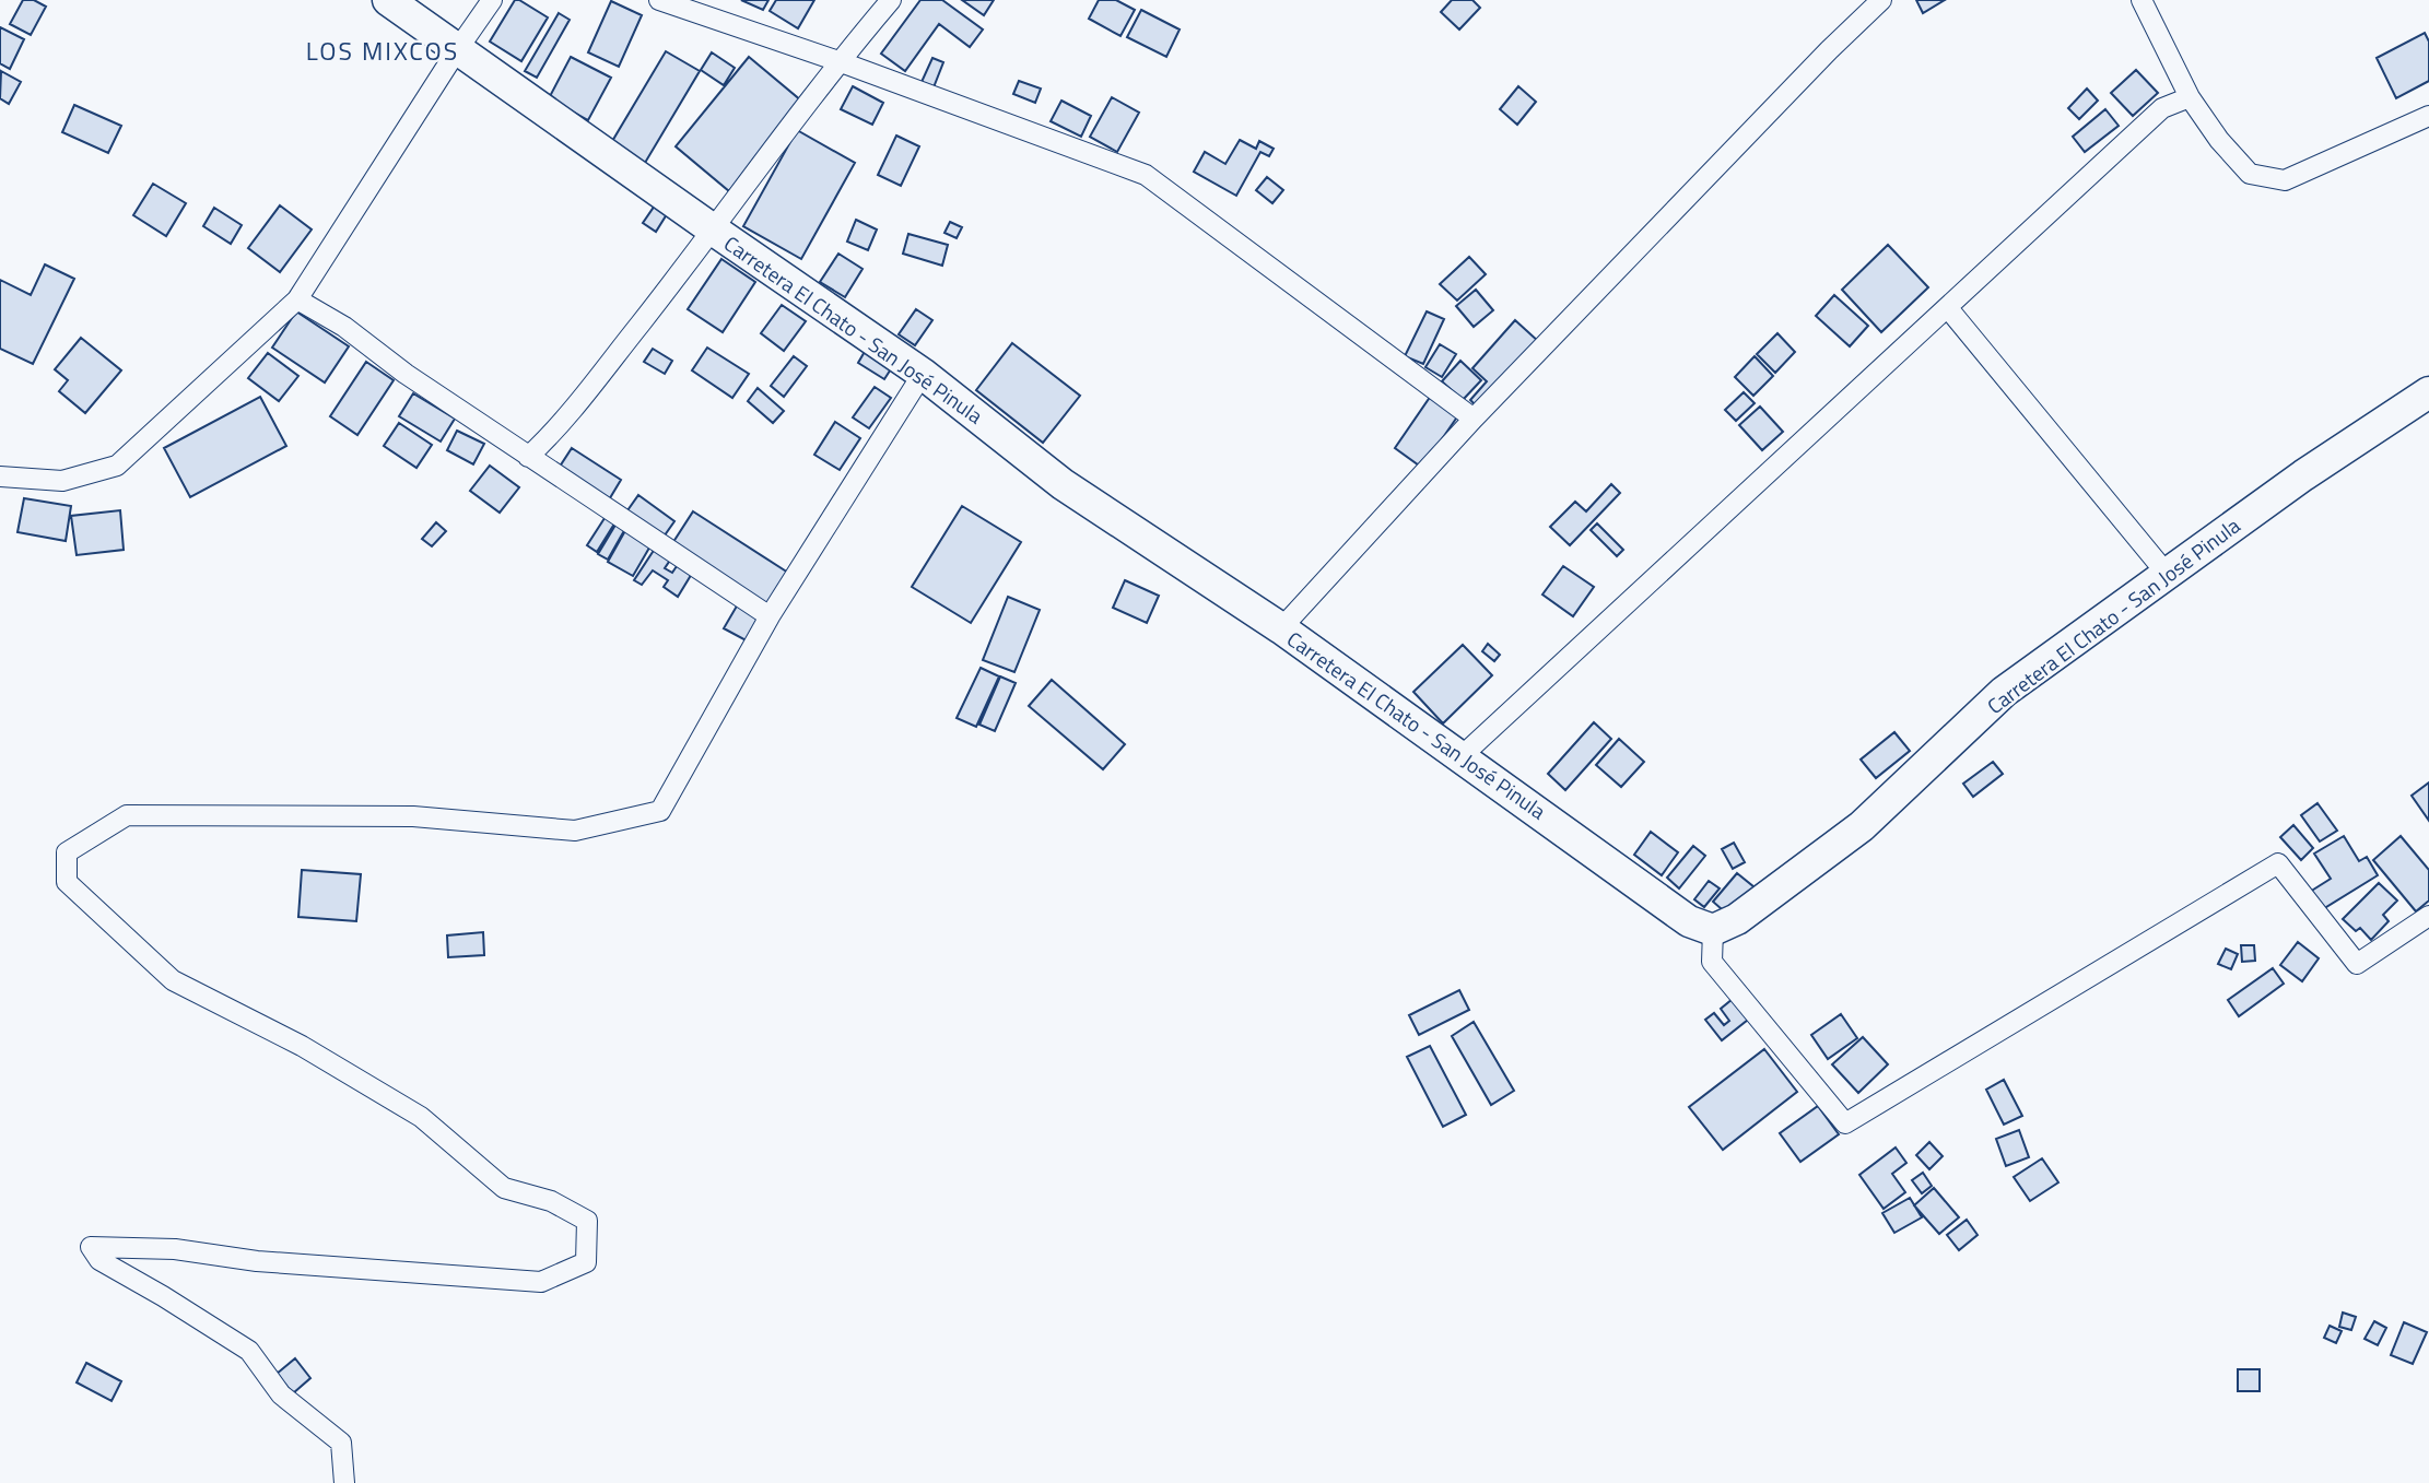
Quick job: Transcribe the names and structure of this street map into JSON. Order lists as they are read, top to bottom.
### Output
{
  "streets": {
    "main road": ["Carretera El Chato - San José Pinula"]
  },
  "districts": ["LOS MIXCOS"]
}
